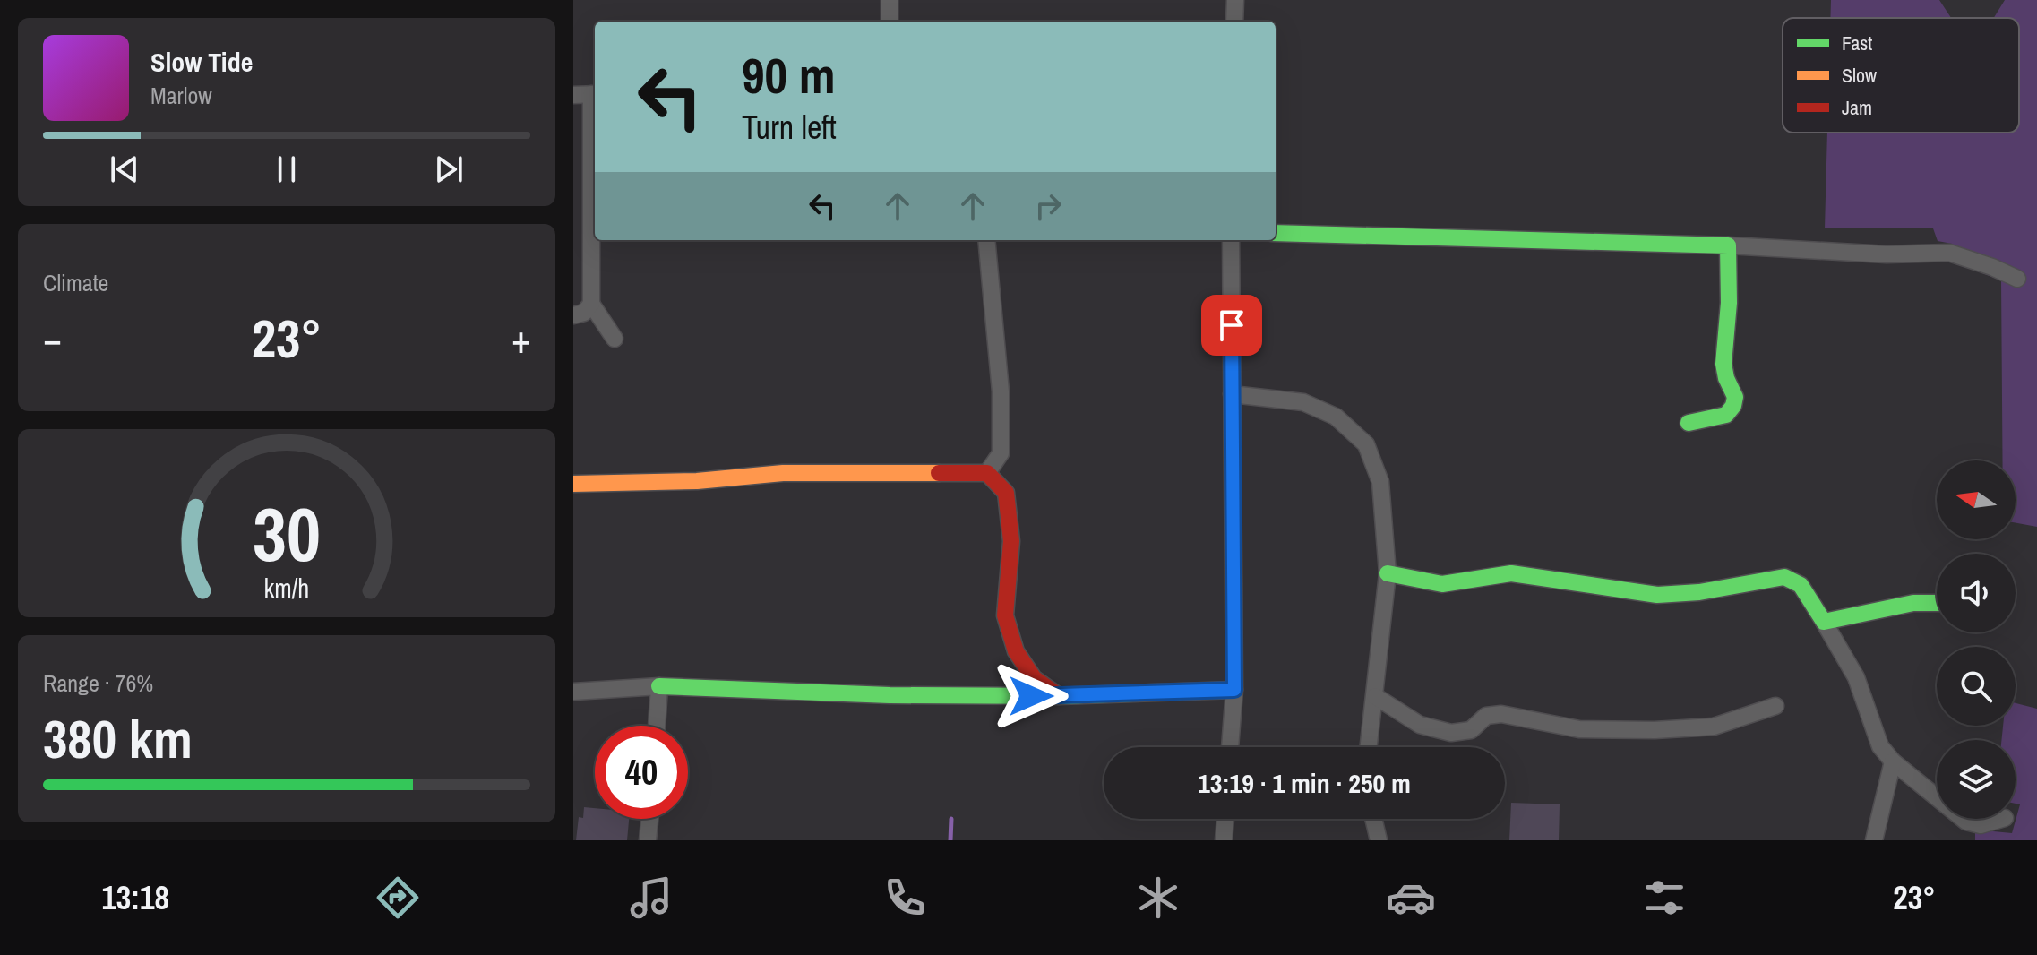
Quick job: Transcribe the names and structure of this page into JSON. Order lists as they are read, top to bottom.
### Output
{
  "legend": ["Fast", "Slow", "Jam"],
  "north": "left",
  "page": {
    "turn": ["90 m", "Turn left"],
    "song": ["Slow Tide", "Marlow"],
    "tile": [
      "Climate",
      ["Range · 76%", "380 km"]
    ],
    "heat": ["−", "23°", "+"],
    "limit": "40",
    "trip": "13:19 · 1 min · 250 m",
    "tabs": ["13:18", "23°"],
    "gauge": ["30", "km/h"]
  }
}
